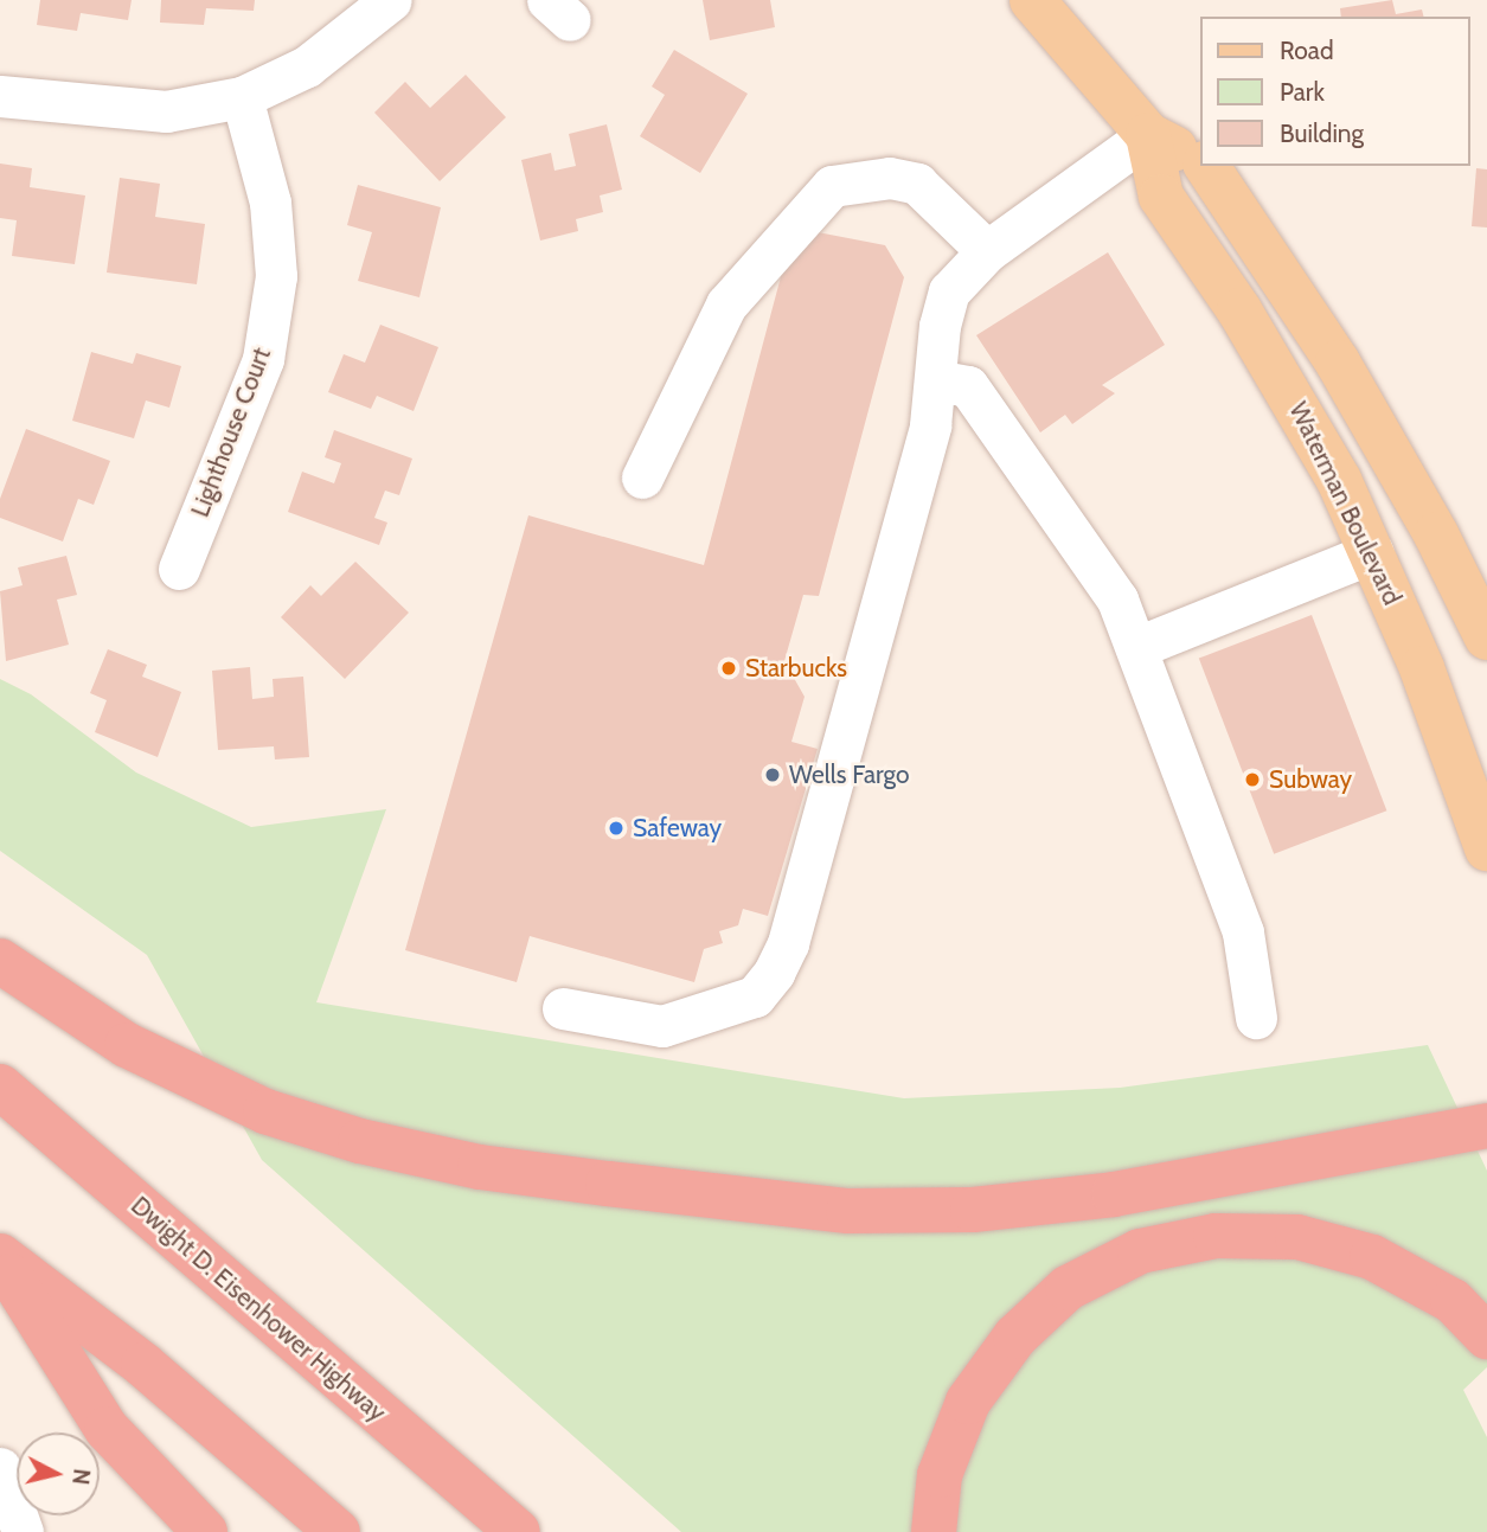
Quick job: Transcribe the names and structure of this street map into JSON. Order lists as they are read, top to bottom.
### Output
{
  "streets": {
    "highway": ["Dwight D. Eisenhower Highway"],
    "main road": ["Waterman Boulevard"],
    "street": ["Lighthouse Court"]
  },
  "places": [
    "Starbucks",
    "Wells Fargo",
    "Subway",
    "Safeway"
  ],
  "legend": ["Road", "Park", "Building"],
  "north": "right"
}
